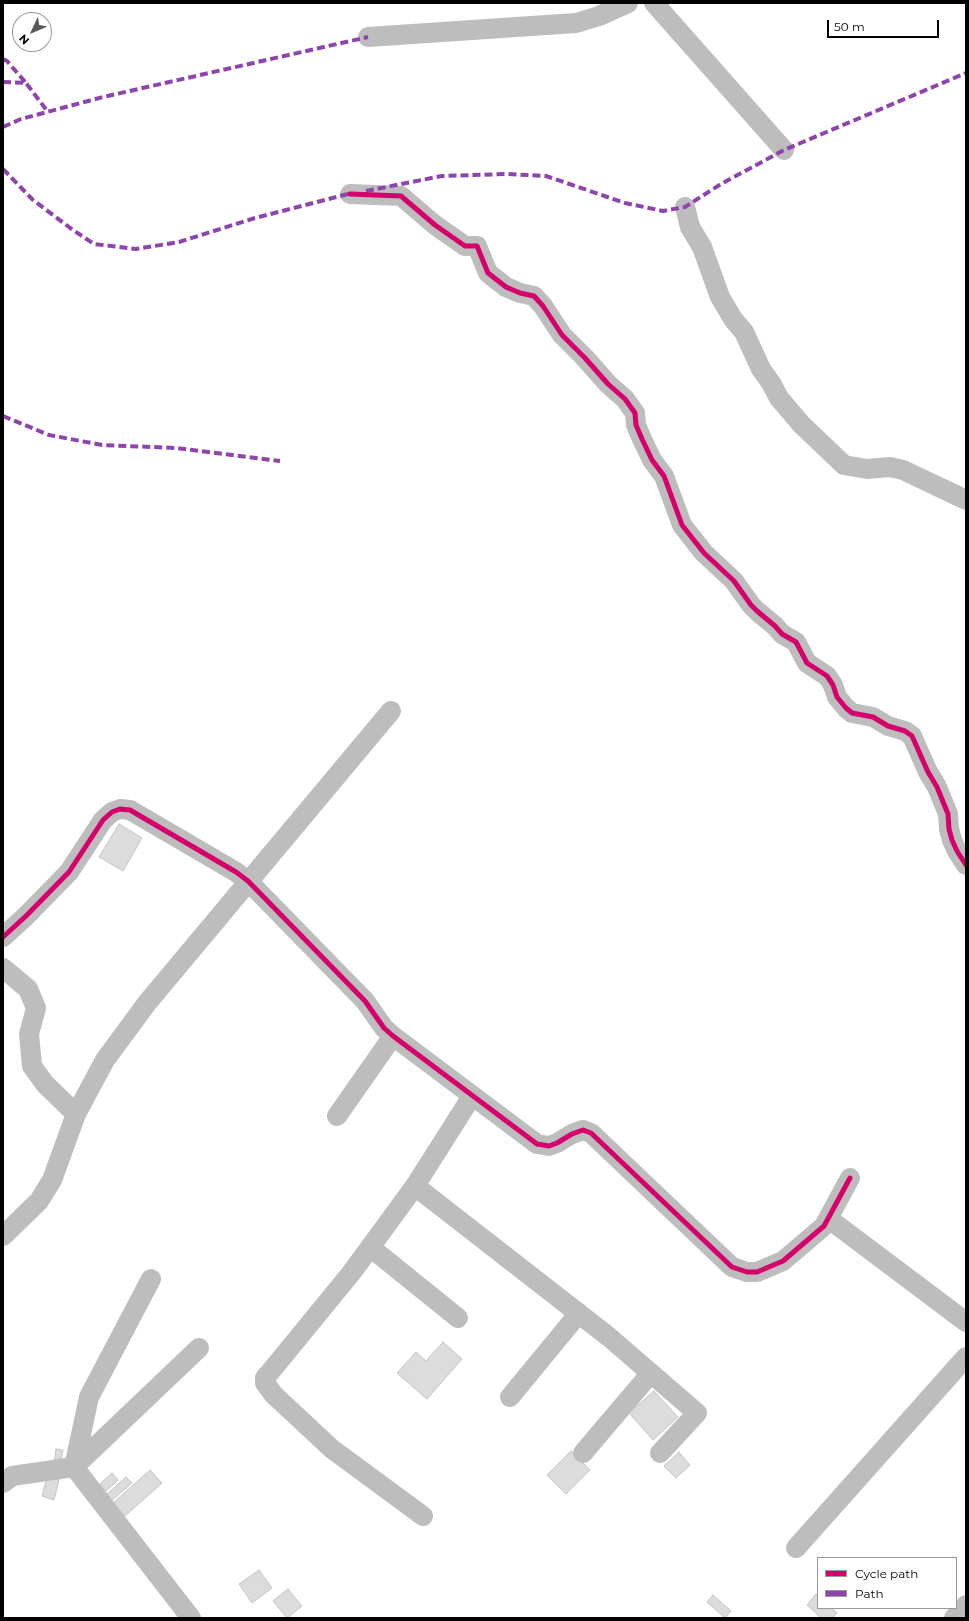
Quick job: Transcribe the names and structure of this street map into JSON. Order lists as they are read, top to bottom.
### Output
{
  "legend": ["Cycle path", "Path"],
  "scale_bar": "50 m",
  "north": "bottom left"
}
